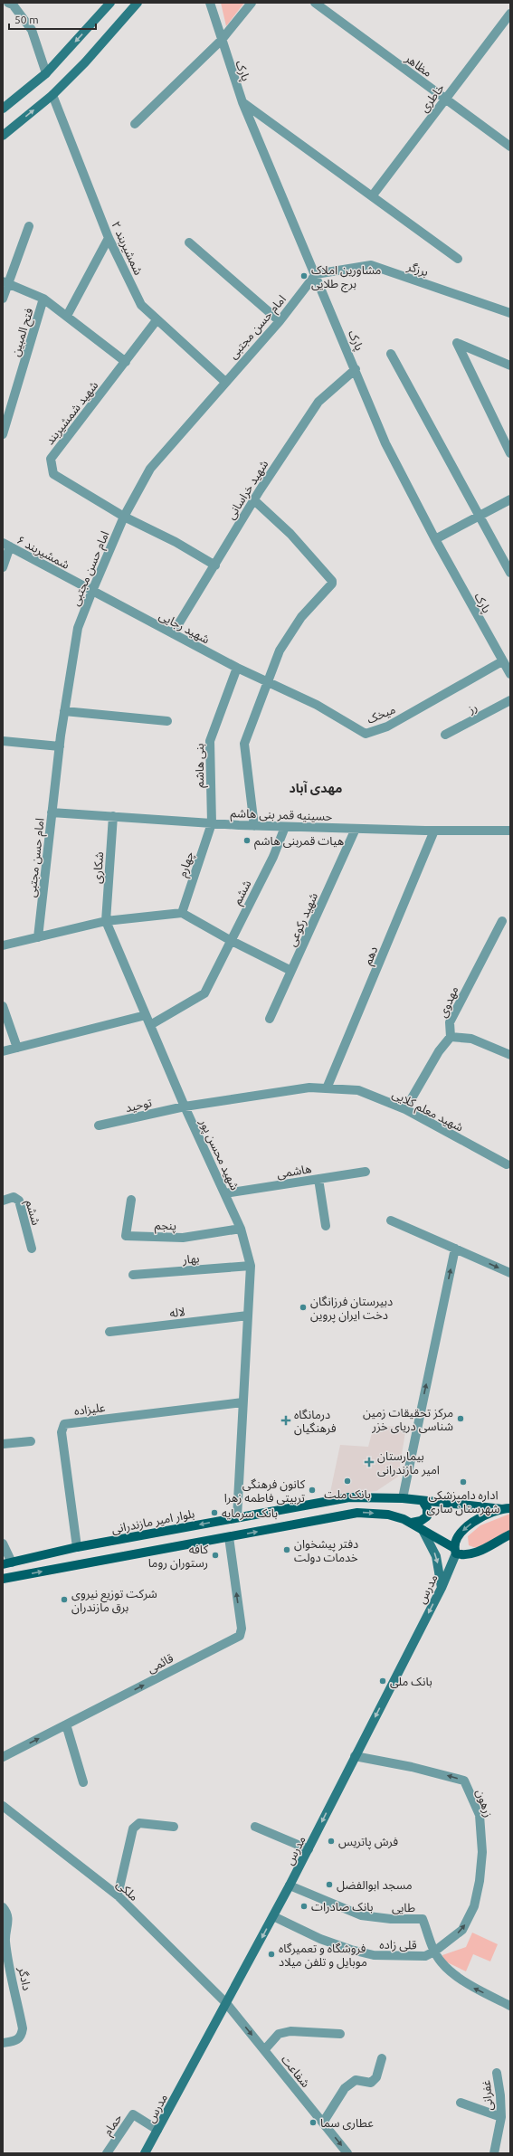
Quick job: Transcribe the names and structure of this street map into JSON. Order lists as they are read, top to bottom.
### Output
{
  "streets": {
    "main road": ["بلوار امیر مازندرانی", "مدرس"],
    "street": [
      "مظاهر",
      "پارک",
      "خاطری",
      "شمشیربند ۲",
      "برزگر",
      "امام حسن مجتبی",
      "فتح المبین",
      "شهید شمشیربند",
      "شهید خراسانی",
      "شمشیربند ۶",
      "شهید رجایی",
      "رز",
      "میخک",
      "بنی هاشم",
      "حسینیه قمر بنی هاشم",
      "چهارم",
      "شکاری",
      "ششم",
      "شهید رکوعی",
      "دهم",
      "مهدوی",
      "توحید",
      "شهید معلم کلایی",
      "شهید محسن پور",
      "هاشمی",
      "پنجم",
      "بهار",
      "لاله",
      "علیزاده",
      "قائمی",
      "زرهون",
      "ملکی",
      "طایی",
      "قلی زاده",
      "دادگر",
      "شفاعت",
      "غفرانی",
      "حمام"
    ]
  },
  "crossings": [
    ["مظاهر", "خاطری"],
    ["پارک", "برزگر"],
    ["پارک", "امام حسن مجتبی"],
    ["پارک", "شهید خراسانی"],
    ["پارک", "میخک"],
    ["شمشیربند ۲", "امام حسن مجتبی"],
    ["شمشیربند ۲", "شهید شمشیربند"],
    ["برزگر", "امام حسن مجتبی"],
    ["امام حسن مجتبی", "شهید شمشیربند"],
    ["امام حسن مجتبی", "شمشیربند ۶"],
    ["امام حسن مجتبی", "شهید رجایی"],
    ["امام حسن مجتبی", "حسینیه قمر بنی هاشم"],
    ["شهید شمشیربند", "شهید خراسانی"],
    ["شهید خراسانی", "شهید رجایی"],
    ["شمشیربند ۶", "شهید رجایی"],
    ["شهید رجایی", "میخک"],
    ["شهید رجایی", "بنی هاشم"],
    ["بنی هاشم", "حسینیه قمر بنی هاشم"],
    ["بنی هاشم", "چهارم"],
    ["حسینیه قمر بنی هاشم", "چهارم"],
    ["حسینیه قمر بنی هاشم", "شکاری"],
    ["حسینیه قمر بنی هاشم", "ششم"],
    ["حسینیه قمر بنی هاشم", "شهید رکوعی"],
    ["حسینیه قمر بنی هاشم", "دهم"],
    ["شکاری", "شهید محسن پور"],
    ["ششم", "شهید محسن پور"],
    ["دهم", "شهید معلم کلایی"],
    ["توحید", "شهید معلم کلایی"],
    ["توحید", "شهید محسن پور"],
    ["شهید معلم کلایی", "شهید محسن پور"],
    ["شهید محسن پور", "هاشمی"],
    ["شهید محسن پور", "پنجم"],
    ["شهید محسن پور", "بهار"],
    ["شهید محسن پور", "لاله"],
    ["شهید محسن پور", "علیزاده"],
    ["شهید محسن پور", "بلوار امیر مازندرانی"],
    ["علیزاده", "بلوار امیر مازندرانی"],
    ["مدرس", "زرهون"],
    ["مدرس", "ملکی"],
    ["مدرس", "طایی"],
    ["مدرس", "قلی زاده"],
    ["مدرس", "شفاعت"],
    ["مدرس", "حمام"],
    ["زرهون", "طایی"],
    ["زرهون", "قلی زاده"],
    ["ملکی", "شفاعت"],
    ["طایی", "قلی زاده"]
  ],
  "one_way": ["مدرس", "قائمی", "شفاعت"],
  "districts": ["مهدی آباد"],
  "places": {
    "other": [
      "مشاورین املاک برج طلایی",
      "هیات قمربنی هاشم",
      "دبیرستان فرزانگان دخت ایران پروین",
      "مرکز تحقیقات زمین شناسی دریای خزر",
      "بانک ملت",
      "اداره دامپزشکی شهرستان ساری",
      "کانون فرهنگی تربیتی فاطمه زهرا",
      "بانک سرمایه",
      "دفتر پیشخوان خدمات دولت",
      "کافه رستوران روما",
      "شرکت توزیع نیروی برق مازندران",
      "بانک ملی",
      "فرش پاتریس",
      "مسجد ابوالفضل",
      "بانک صادرات",
      "فروشگاه و تعمیرگاه موبایل و تلفن میلاد",
      "عطاری سما"
    ],
    "health": ["درمانگاه فرهنگیان", "بیمارستان امیر مازندرانی"]
  },
  "scale_bar": "50 m"
}
